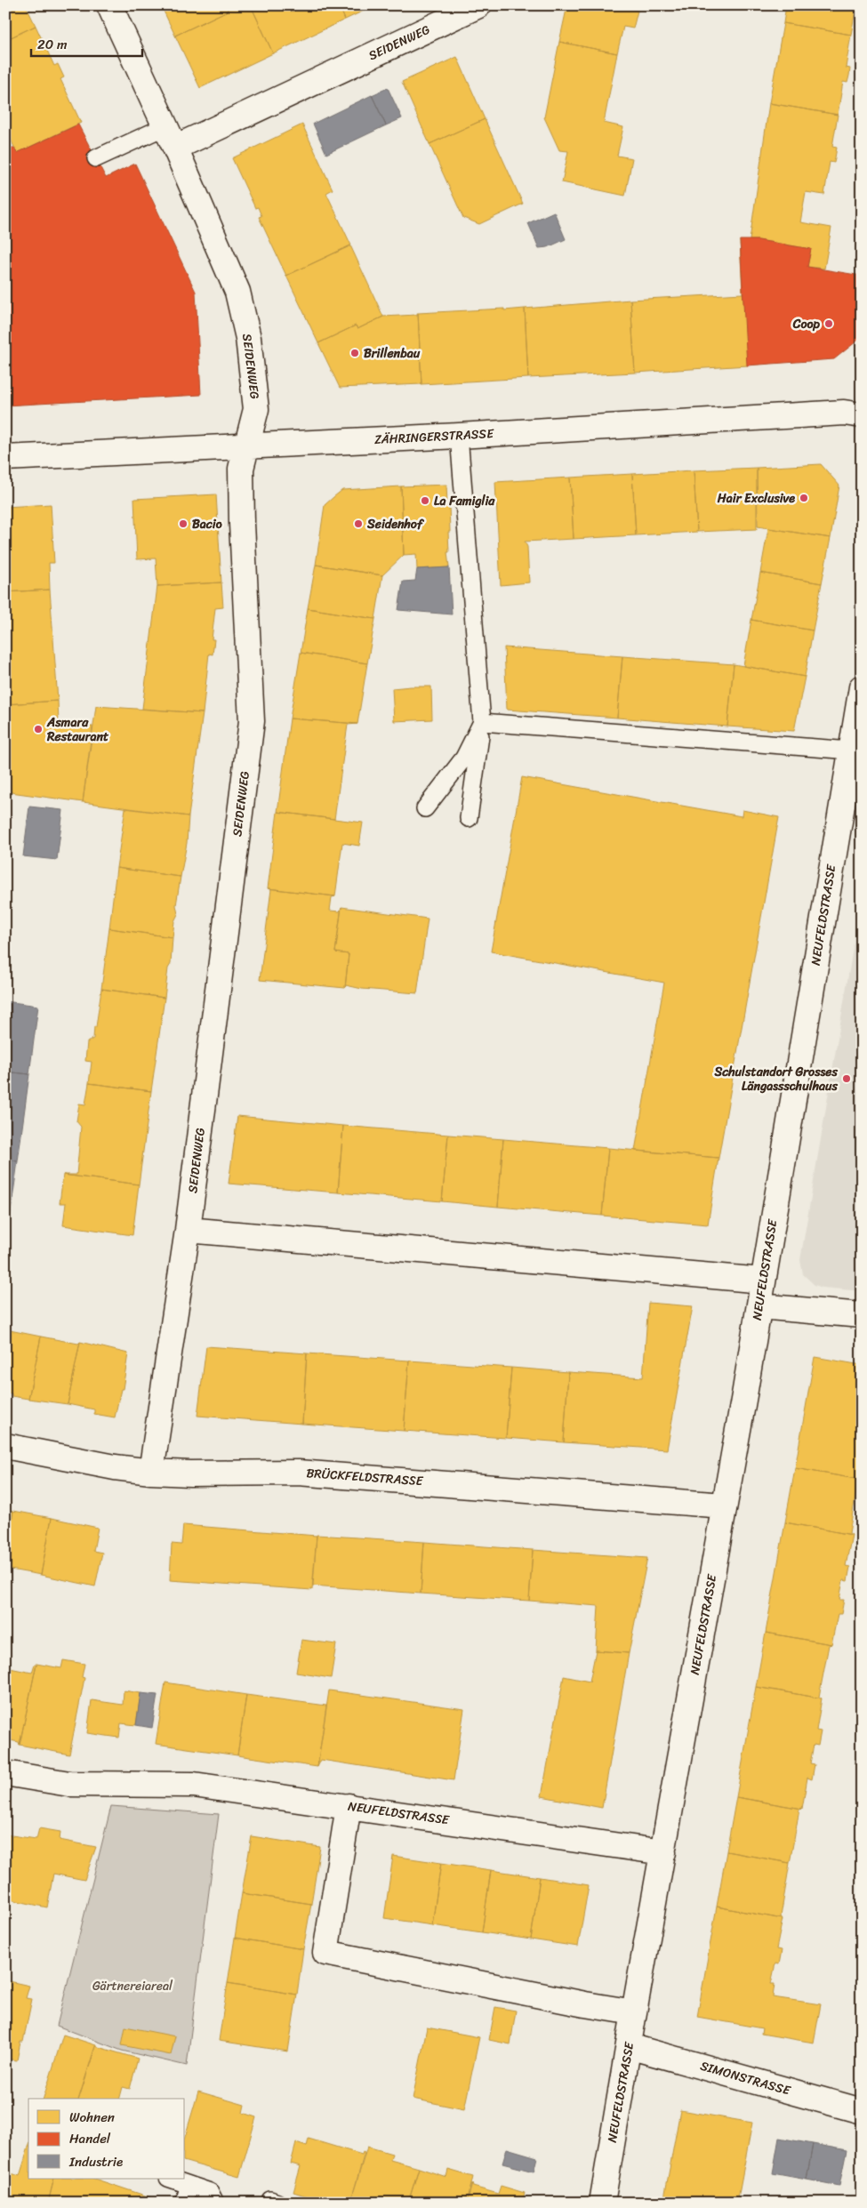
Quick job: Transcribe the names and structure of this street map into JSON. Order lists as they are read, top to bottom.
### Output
{
  "streets": {
    "street": [
      "SEIDENWEG",
      "ZÄHRINGERSTRASSE",
      "NEUFELDSTRASSE",
      "BRÜCKFELDSTRASSE",
      "SIMONSTRASSE"
    ]
  },
  "crossings": [
    ["SEIDENWEG", "ZÄHRINGERSTRASSE"],
    ["SEIDENWEG", "BRÜCKFELDSTRASSE"],
    ["NEUFELDSTRASSE", "BRÜCKFELDSTRASSE"],
    ["NEUFELDSTRASSE", "SIMONSTRASSE"]
  ],
  "parks": ["Gärtnereiareal"],
  "places": [
    "Coop",
    "Brillenbau",
    "Hair Exclusive",
    "La Famiglia",
    "Bacio",
    "Seidenhof",
    "Asmara Restaurant",
    "Schulstandort Grosses Längassschulhaus"
  ],
  "legend": ["Wohnen", "Handel", "Industrie"],
  "scale_bar": "20 m"
}
